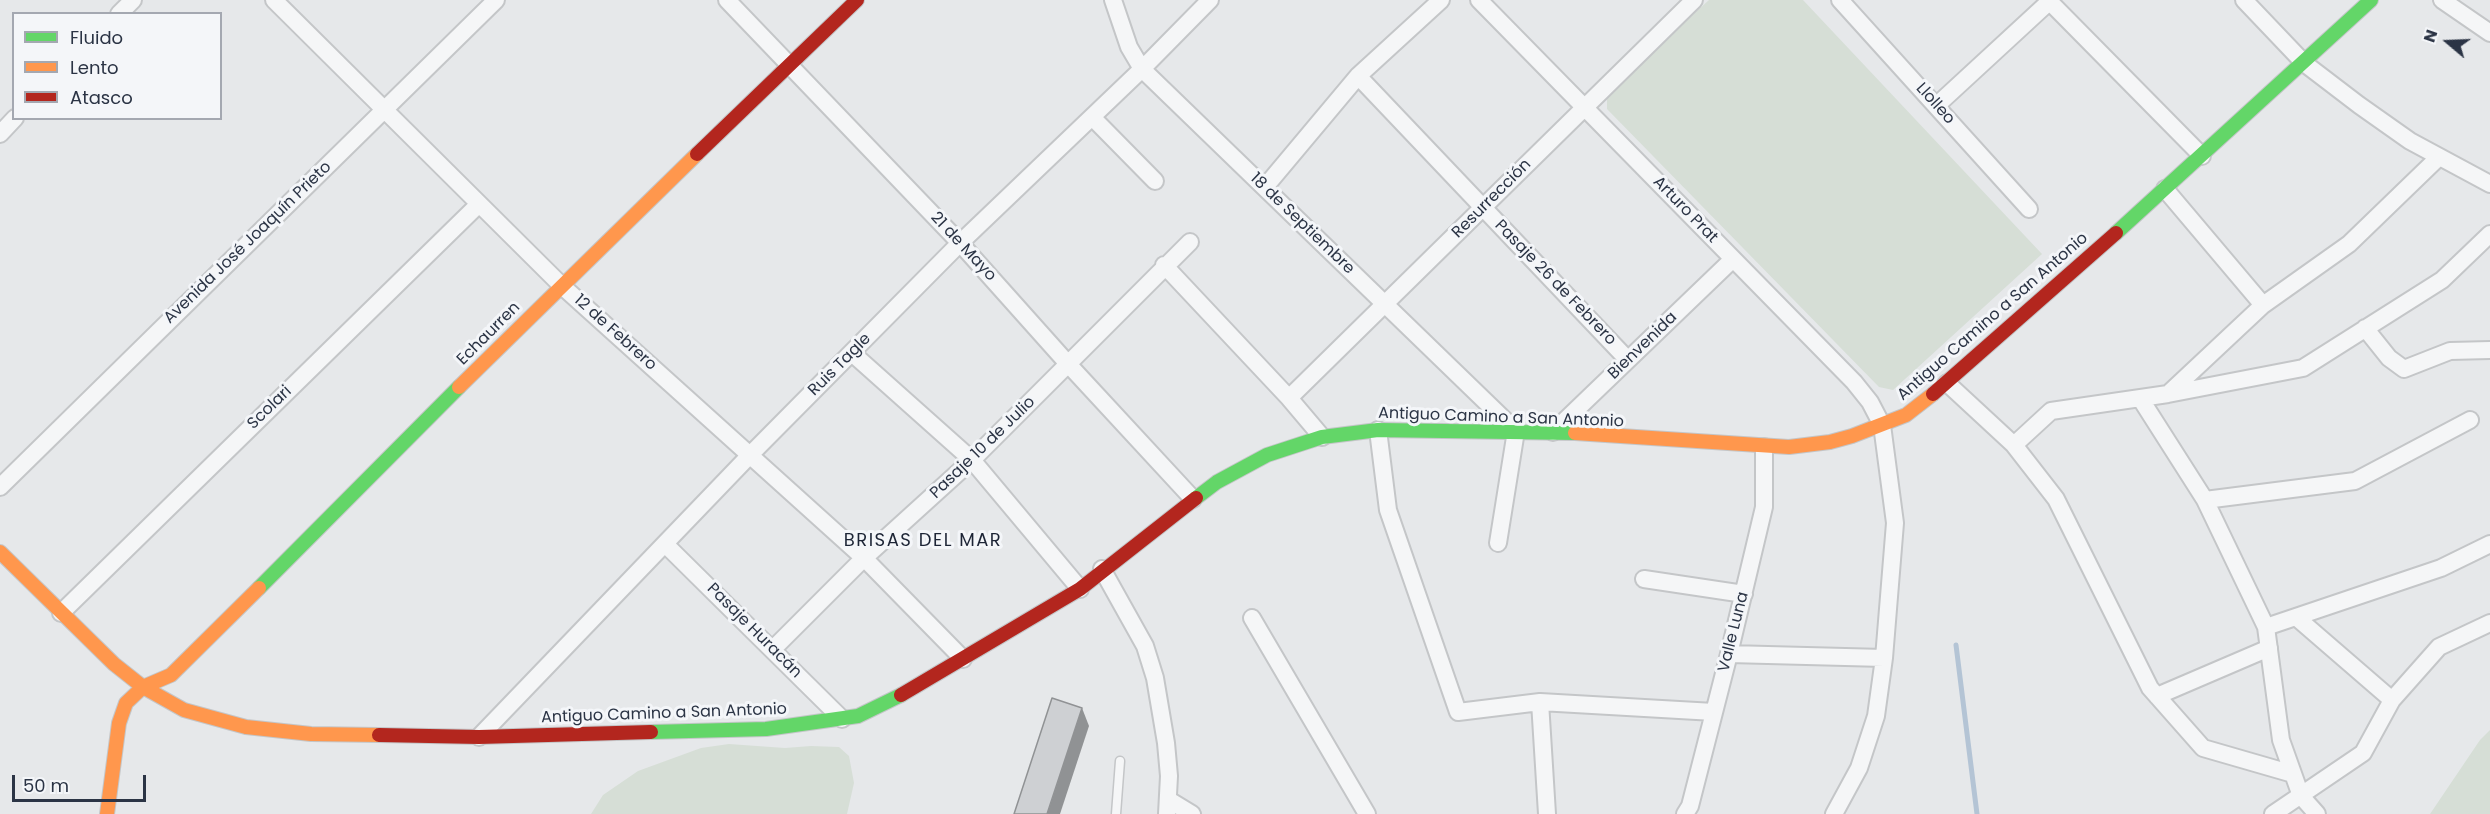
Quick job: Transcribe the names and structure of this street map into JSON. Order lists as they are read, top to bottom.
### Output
{
  "streets": {
    "street": [
      "Llolleo",
      "Resurrección",
      "Arturo Prat",
      "18 de Septiembre",
      "Avenida José Joaquín Prieto",
      "21 de Mayo",
      "Pasaje 26 de Febrero",
      "Antiguo Camino a San Antonio",
      "12 de Febrero",
      "Echaurren",
      "Bienvenida",
      "Ruis Tagle",
      "Scolari",
      "Pasaje 10 de Julio",
      "Pasaje Huracán",
      "Valle Luna"
    ]
  },
  "crossings": [
    ["Resurrección", "Arturo Prat"],
    ["Resurrección", "18 de Septiembre"],
    ["Resurrección", "Pasaje 26 de Febrero"],
    ["Arturo Prat", "Antiguo Camino a San Antonio"],
    ["Arturo Prat", "Bienvenida"],
    ["18 de Septiembre", "Antiguo Camino a San Antonio"],
    ["18 de Septiembre", "Ruis Tagle"],
    ["Avenida José Joaquín Prieto", "12 de Febrero"],
    ["21 de Mayo", "Antiguo Camino a San Antonio"],
    ["21 de Mayo", "Echaurren"],
    ["21 de Mayo", "Ruis Tagle"],
    ["21 de Mayo", "Pasaje 10 de Julio"],
    ["Pasaje 26 de Febrero", "Bienvenida"],
    ["Antiguo Camino a San Antonio", "12 de Febrero"],
    ["Antiguo Camino a San Antonio", "Echaurren"],
    ["Antiguo Camino a San Antonio", "Bienvenida"],
    ["Antiguo Camino a San Antonio", "Ruis Tagle"],
    ["Antiguo Camino a San Antonio", "Scolari"],
    ["Antiguo Camino a San Antonio", "Pasaje Huracán"],
    ["Antiguo Camino a San Antonio", "Valle Luna"],
    ["12 de Febrero", "Echaurren"],
    ["12 de Febrero", "Ruis Tagle"],
    ["12 de Febrero", "Scolari"],
    ["12 de Febrero", "Pasaje 10 de Julio"],
    ["Ruis Tagle", "Pasaje Huracán"],
    ["Pasaje 10 de Julio", "Pasaje Huracán"]
  ],
  "districts": ["BRISAS DEL MAR"],
  "legend": ["Fluido", "Lento", "Atasco"],
  "scale_bar": "50 m",
  "north": "left"
}
